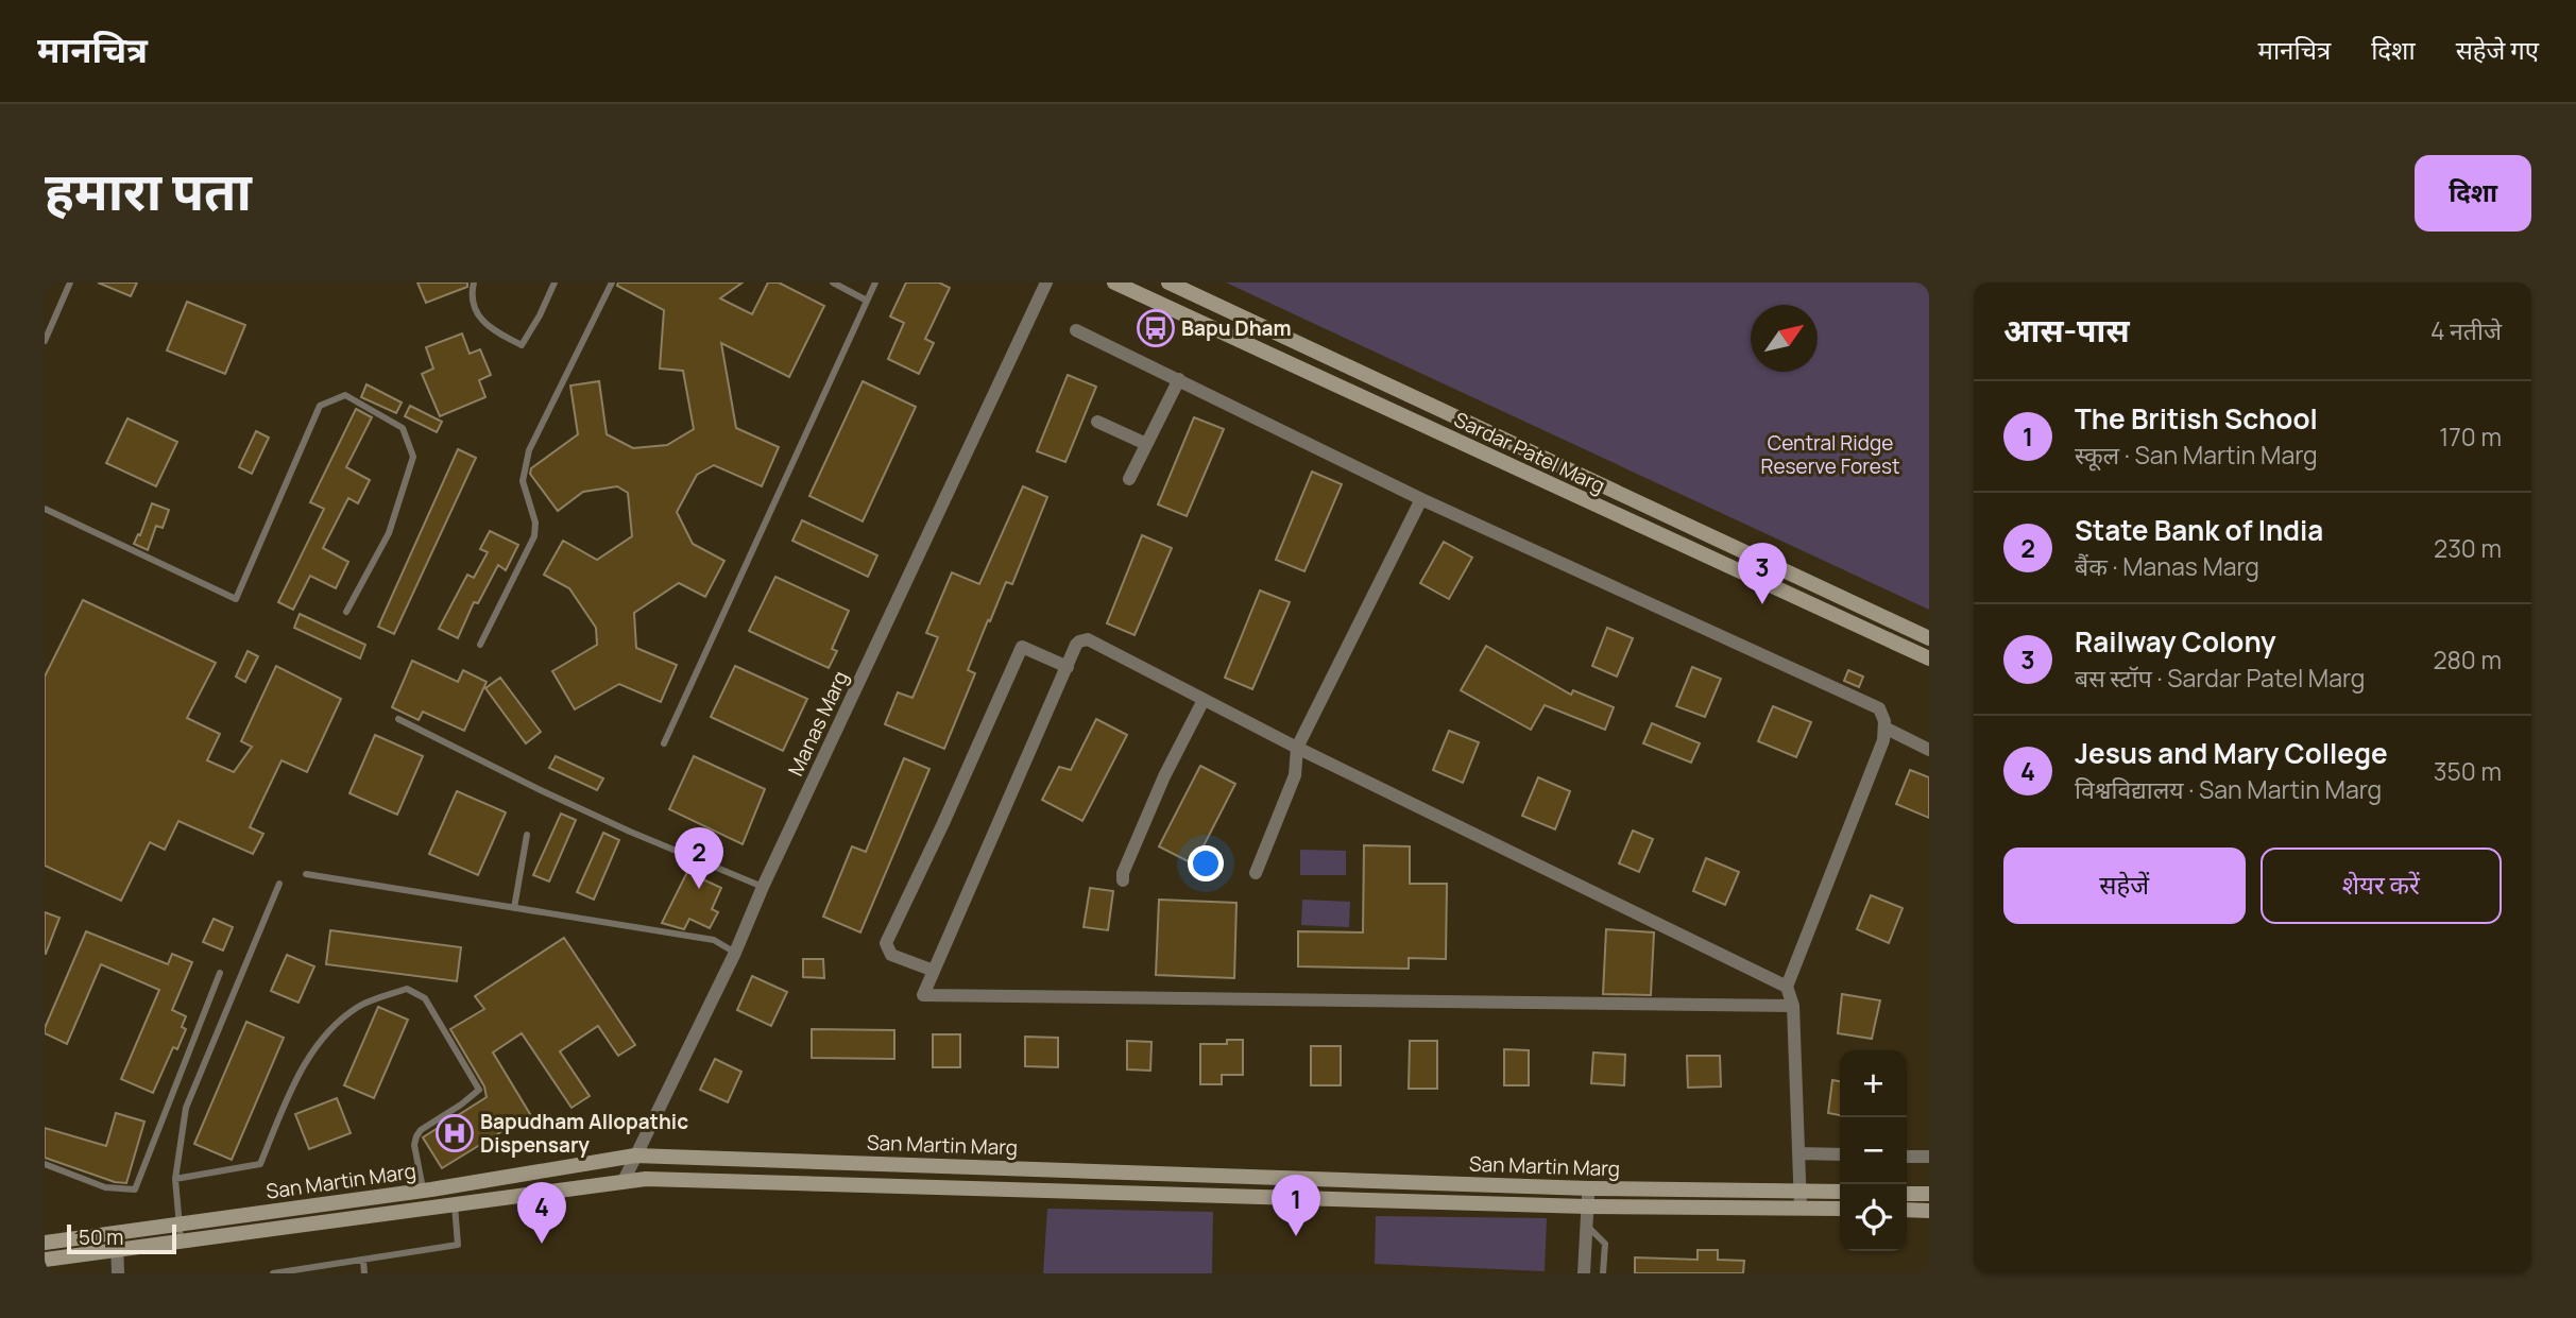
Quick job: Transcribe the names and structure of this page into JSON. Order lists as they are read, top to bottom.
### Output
{
  "streets": {
    "street": ["Sardar Patel Marg", "Manas Marg", "San Martin Marg"]
  },
  "crossings": [
    ["Manas Marg", "San Martin Marg"]
  ],
  "parks": ["Central Ridge Reserve Forest"],
  "places": {
    "bus stop": ["Bapu Dham"],
    "hospital": ["Bapudham Allopathic Dispensary"]
  },
  "scale_bar": "50 m",
  "north": "top right",
  "page": {
    "header": "मानचित्र",
    "nav": ["मानचित्र", "दिशा", "सहेजे गए"],
    "title": "हमारा पता",
    "buttons": [
      "दिशा",
      ["सहेजें", "शेयर करें"]
    ],
    "heading": ["आस-पास", "4 नतीजे"],
    "list": [
      {
        "mark": "1",
        "name": "The British School",
        "note": "स्कूल · San Martin Marg",
        "value": "170 m"
      },
      {
        "mark": "2",
        "name": "State Bank of India",
        "note": "बैंक · Manas Marg",
        "value": "230 m"
      },
      {
        "mark": "3",
        "name": "Railway Colony",
        "note": "बस स्टॉप · Sardar Patel Marg",
        "value": "280 m"
      },
      {
        "mark": "4",
        "name": "Jesus and Mary College",
        "note": "विश्वविद्यालय · San Martin Marg",
        "value": "350 m"
      }
    ],
    "pins": [
      "3",
      "2",
      "1",
      "4"
    ],
    "map_buttons": ["+", "−"],
    "scale": "50 m"
  }
}
